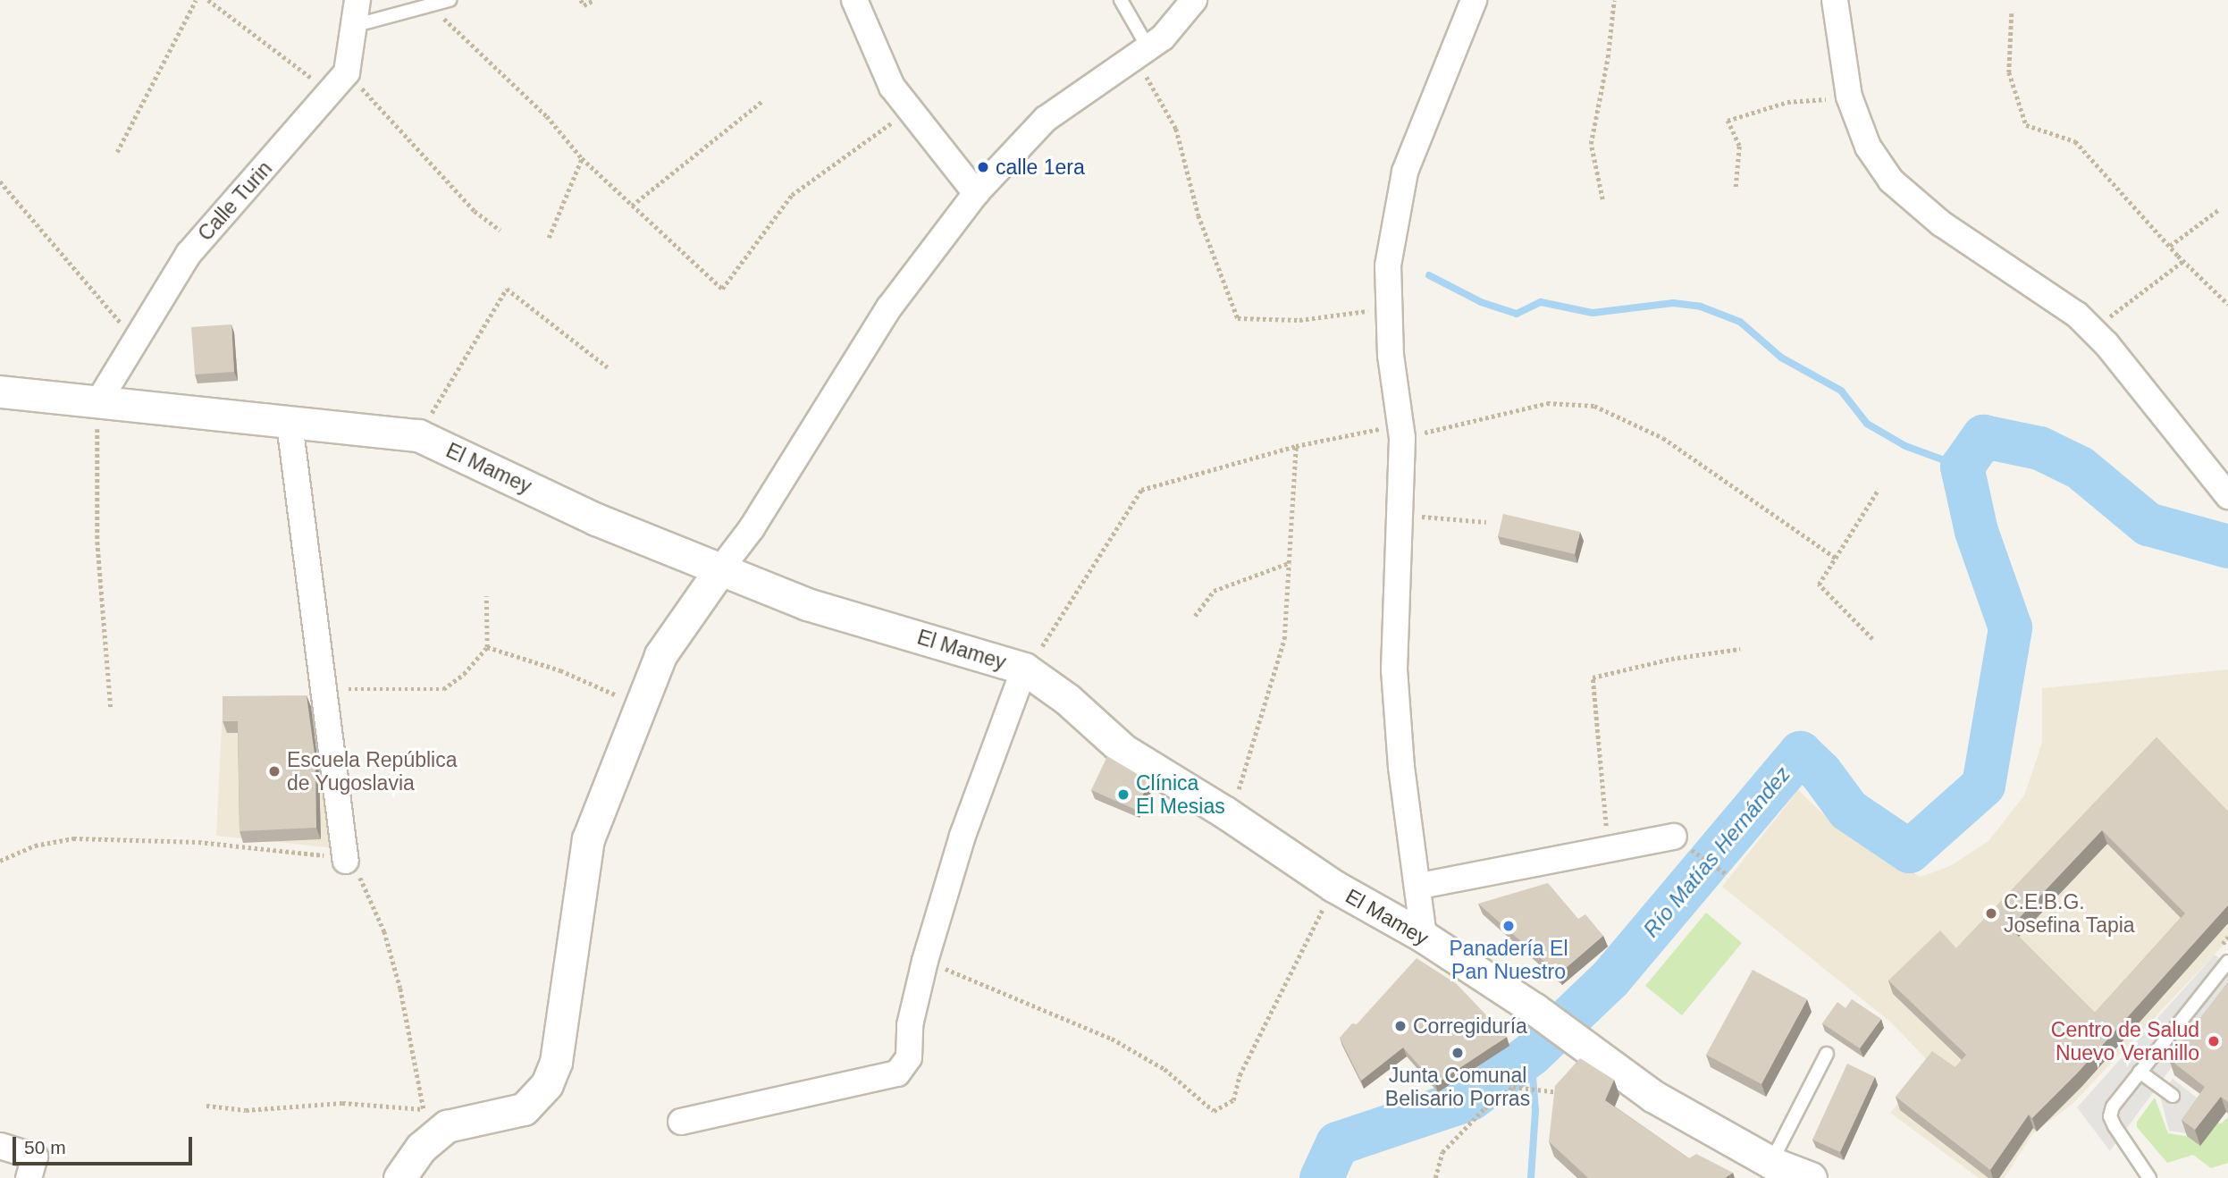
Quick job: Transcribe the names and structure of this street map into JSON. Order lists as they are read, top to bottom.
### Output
{
  "streets": {
    "street": ["Calle Turin", "El Mamey"]
  },
  "crossings": [
    ["Calle Turin", "El Mamey"]
  ],
  "water": ["Río Matías Hernández"],
  "places": [
    "calle 1era",
    "Escuela República de Yugoslavia",
    "Clínica El Mesias",
    "C.E.B.G. Josefina Tapia",
    "Panadería El Pan Nuestro",
    "Corregiduría",
    "Centro de Salud Nuevo Veranillo",
    "Junta Comunal Belisario Porras"
  ],
  "scale_bar": "50 m"
}
